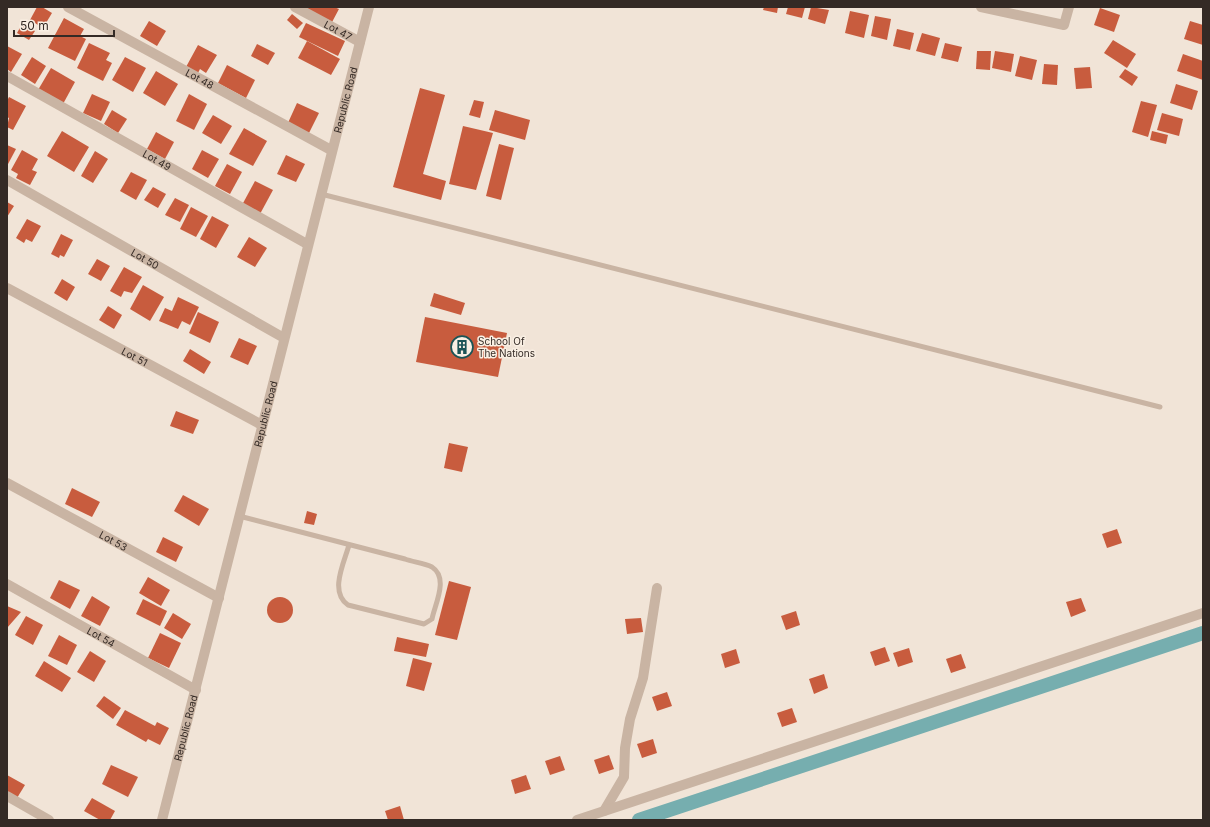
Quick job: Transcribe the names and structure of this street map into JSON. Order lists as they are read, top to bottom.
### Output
{
  "streets": {
    "street": [
      "Lot 47",
      "Lot 48",
      "Republic Road",
      "Lot 49",
      "Lot 50",
      "Lot 51",
      "Lot 53",
      "Lot 54"
    ]
  },
  "crossings": [
    ["Lot 47", "Republic Road"],
    ["Lot 48", "Republic Road"],
    ["Republic Road", "Lot 49"],
    ["Republic Road", "Lot 50"],
    ["Republic Road", "Lot 51"],
    ["Republic Road", "Lot 53"],
    ["Republic Road", "Lot 54"]
  ],
  "places": {
    "building": ["School Of The Nations"]
  },
  "scale_bar": "50 m"
}
